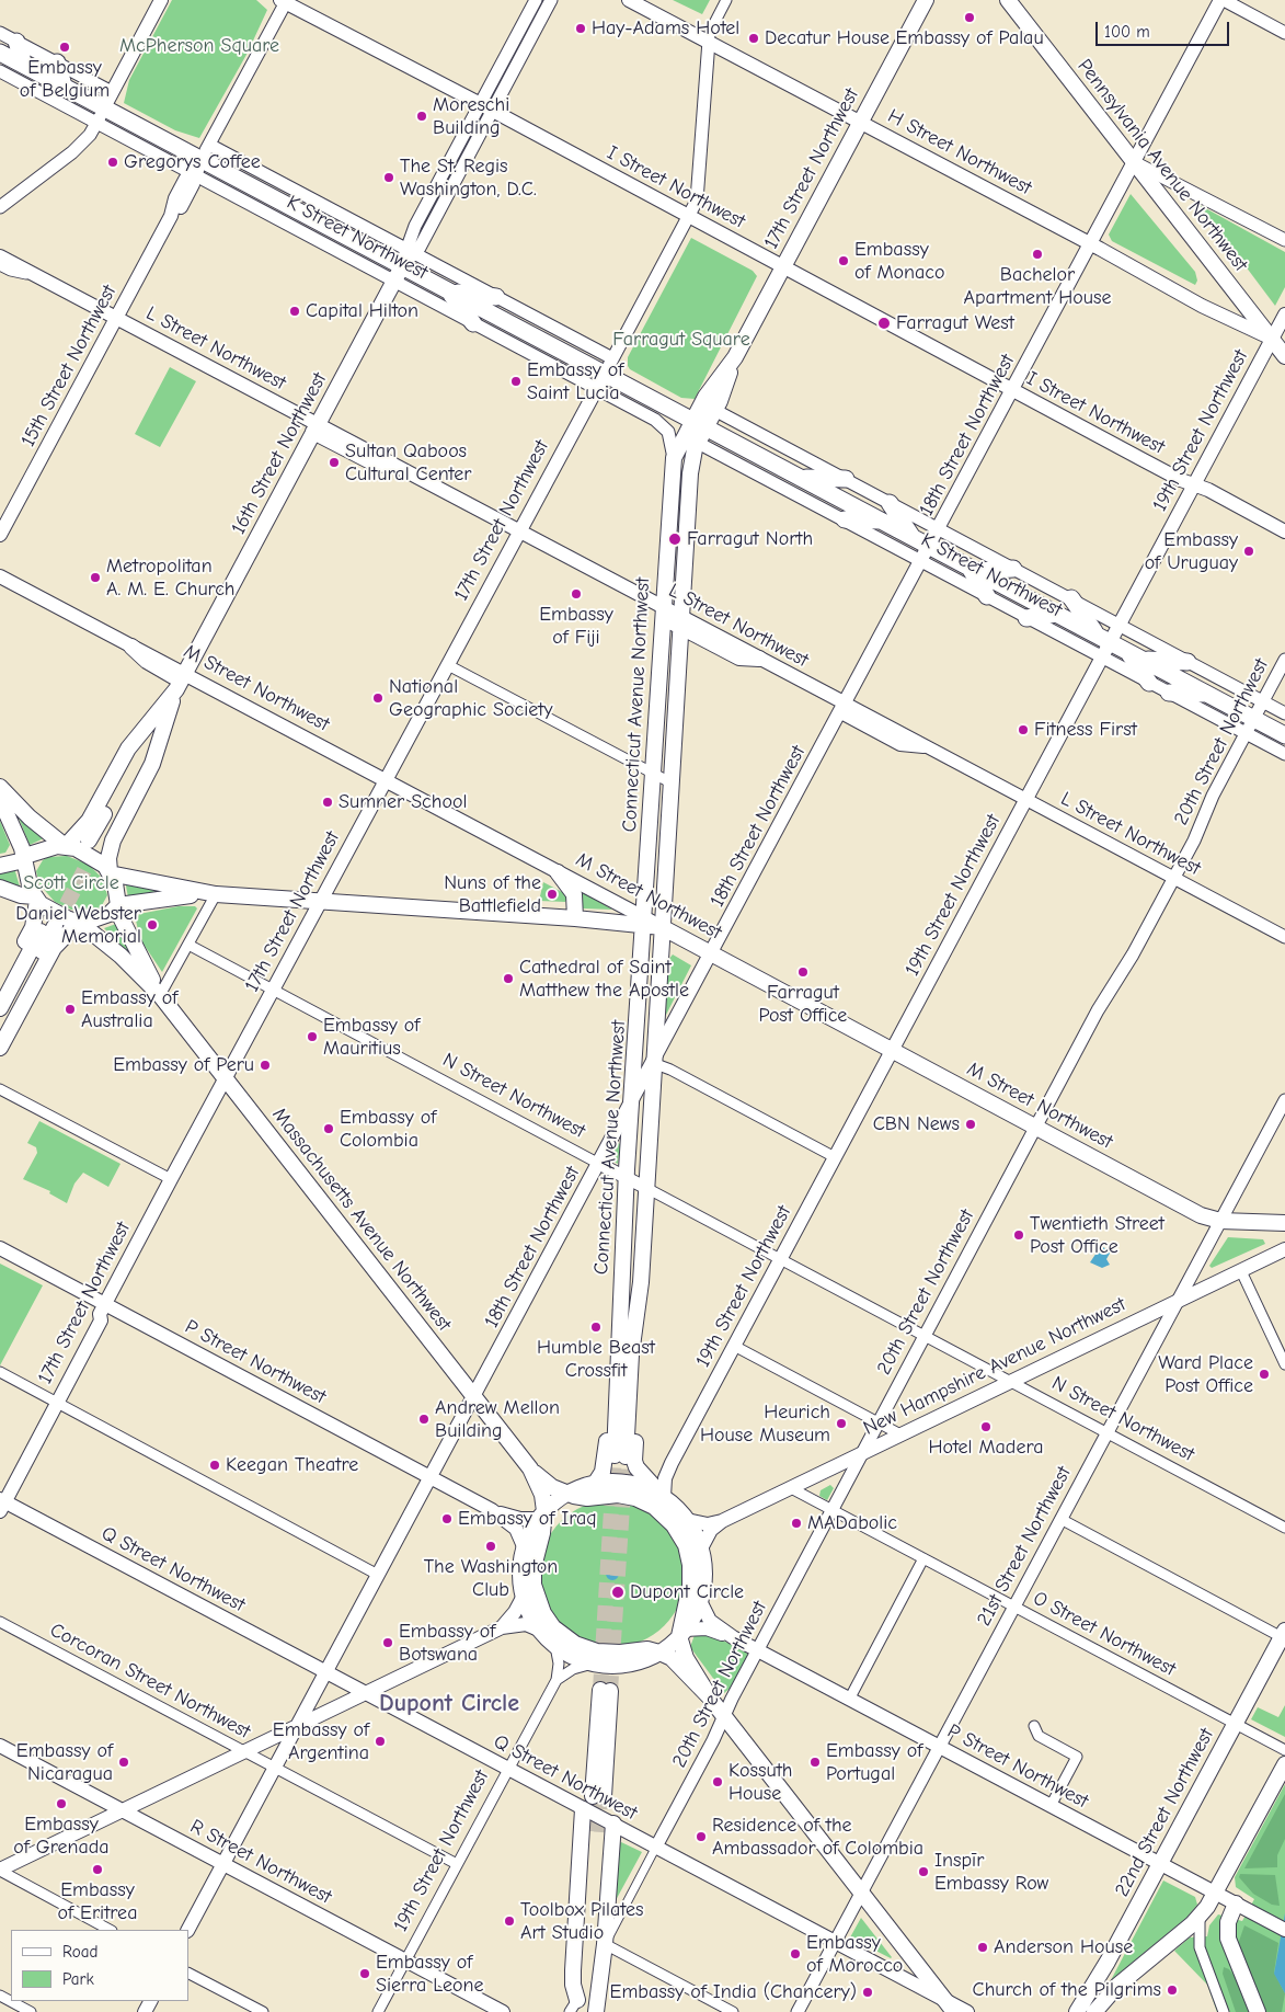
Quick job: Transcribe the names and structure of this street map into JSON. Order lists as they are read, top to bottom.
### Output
{
  "streets": {
    "highway": ["K Street Northwest"],
    "main road": [
      "H Street Northwest",
      "Pennsylvania Avenue Northwest",
      "17th Street Northwest",
      "I Street Northwest",
      "L Street Northwest",
      "15th Street Northwest",
      "19th Street Northwest",
      "18th Street Northwest",
      "16th Street Northwest",
      "M Street Northwest",
      "Connecticut Avenue Northwest",
      "Massachusetts Avenue Northwest",
      "P Street Northwest",
      "New Hampshire Avenue Northwest",
      "Q Street Northwest",
      "22nd Street Northwest",
      "R Street Northwest"
    ],
    "street": [
      "20th Street Northwest",
      "N Street Northwest",
      "21st Street Northwest",
      "O Street Northwest",
      "Corcoran Street Northwest"
    ]
  },
  "crossings": [
    ["H Street Northwest", "Pennsylvania Avenue Northwest"],
    ["H Street Northwest", "17th Street Northwest"],
    ["H Street Northwest", "19th Street Northwest"],
    ["H Street Northwest", "18th Street Northwest"],
    ["Pennsylvania Avenue Northwest", "19th Street Northwest"],
    ["Pennsylvania Avenue Northwest", "18th Street Northwest"],
    ["17th Street Northwest", "I Street Northwest"],
    ["17th Street Northwest", "K Street Northwest"],
    ["17th Street Northwest", "L Street Northwest"],
    ["17th Street Northwest", "M Street Northwest"],
    ["17th Street Northwest", "Connecticut Avenue Northwest"],
    ["17th Street Northwest", "N Street Northwest"],
    ["17th Street Northwest", "Massachusetts Avenue Northwest"],
    ["17th Street Northwest", "P Street Northwest"],
    ["17th Street Northwest", "Q Street Northwest"],
    ["I Street Northwest", "15th Street Northwest"],
    ["I Street Northwest", "19th Street Northwest"],
    ["I Street Northwest", "18th Street Northwest"],
    ["I Street Northwest", "16th Street Northwest"],
    ["K Street Northwest", "15th Street Northwest"],
    ["K Street Northwest", "19th Street Northwest"],
    ["K Street Northwest", "18th Street Northwest"],
    ["K Street Northwest", "16th Street Northwest"],
    ["K Street Northwest", "Connecticut Avenue Northwest"],
    ["K Street Northwest", "20th Street Northwest"],
    ["L Street Northwest", "15th Street Northwest"],
    ["L Street Northwest", "19th Street Northwest"],
    ["L Street Northwest", "18th Street Northwest"],
    ["L Street Northwest", "16th Street Northwest"],
    ["L Street Northwest", "Connecticut Avenue Northwest"],
    ["L Street Northwest", "20th Street Northwest"],
    ["19th Street Northwest", "M Street Northwest"],
    ["19th Street Northwest", "N Street Northwest"],
    ["19th Street Northwest", "Q Street Northwest"],
    ["19th Street Northwest", "Corcoran Street Northwest"],
    ["19th Street Northwest", "R Street Northwest"],
    ["18th Street Northwest", "M Street Northwest"],
    ["18th Street Northwest", "Connecticut Avenue Northwest"],
    ["18th Street Northwest", "N Street Northwest"],
    ["18th Street Northwest", "Massachusetts Avenue Northwest"],
    ["18th Street Northwest", "P Street Northwest"],
    ["18th Street Northwest", "Q Street Northwest"],
    ["18th Street Northwest", "Corcoran Street Northwest"],
    ["18th Street Northwest", "R Street Northwest"],
    ["16th Street Northwest", "M Street Northwest"],
    ["16th Street Northwest", "Massachusetts Avenue Northwest"],
    ["M Street Northwest", "Connecticut Avenue Northwest"],
    ["M Street Northwest", "20th Street Northwest"],
    ["M Street Northwest", "21st Street Northwest"],
    ["Connecticut Avenue Northwest", "N Street Northwest"],
    ["20th Street Northwest", "N Street Northwest"],
    ["20th Street Northwest", "P Street Northwest"],
    ["20th Street Northwest", "New Hampshire Avenue Northwest"],
    ["20th Street Northwest", "Q Street Northwest"],
    ["20th Street Northwest", "O Street Northwest"],
    ["N Street Northwest", "New Hampshire Avenue Northwest"],
    ["N Street Northwest", "21st Street Northwest"],
    ["Massachusetts Avenue Northwest", "P Street Northwest"],
    ["P Street Northwest", "21st Street Northwest"],
    ["P Street Northwest", "22nd Street Northwest"],
    ["New Hampshire Avenue Northwest", "21st Street Northwest"],
    ["New Hampshire Avenue Northwest", "O Street Northwest"],
    ["21st Street Northwest", "Q Street Northwest"],
    ["21st Street Northwest", "O Street Northwest"],
    ["O Street Northwest", "22nd Street Northwest"]
  ],
  "districts": ["Dupont Circle"],
  "parks": ["McPherson Square", "Farragut Square", "Scott Circle"],
  "places": [
    "Embassy of Palau",
    "Hay-Adams Hotel",
    "Decatur House",
    "Embassy of Belgium",
    "Moreschi Building",
    "Gregorys Coffee",
    "The St. Regis Washington, D.C.",
    "Bachelor Apartment House",
    "Embassy of Monaco",
    "Capital Hilton",
    "Farragut West",
    "Embassy of Saint Lucia",
    "Sultan Qaboos Cultural Center",
    "Farragut North",
    "Embassy of Uruguay",
    "Metropolitan A. M. E. Church",
    "Embassy of Fiji",
    "National Geographic Society",
    "Fitness First",
    "Sumner School",
    "Nuns of the Battlefield",
    "Daniel Webster Memorial",
    "Farragut Post Office",
    "Cathedral of Saint Matthew the Apostle",
    "Embassy of Australia",
    "Embassy of Mauritius",
    "Embassy of Peru",
    "CBN News",
    "Embassy of Colombia",
    "Twentieth Street Post Office",
    "Humble Beast Crossfit",
    "Ward Place Post Office",
    "Andrew Mellon Building",
    "Heurich House Museum",
    "Hotel Madera",
    "Keegan Theatre",
    "Embassy of Iraq",
    "MADabolic",
    "The Washington Club",
    "Dupont Circle",
    "Embassy of Botswana",
    "Embassy of Argentina",
    "Embassy of Nicaragua",
    "Embassy of Portugal",
    "Kossuth House",
    "Embassy of Grenada",
    "Residence of the Ambassador of Colombia",
    "Embassy of Eritrea",
    "Inspīr Embassy Row",
    "Toolbox Pilates Art Studio",
    "Anderson House",
    "Embassy of Morocco",
    "Embassy of Sierra Leone",
    "Church of the Pilgrims",
    "Embassy of India (Chancery)"
  ],
  "legend": ["Road", "Park"],
  "scale_bar": "100 m"
}
